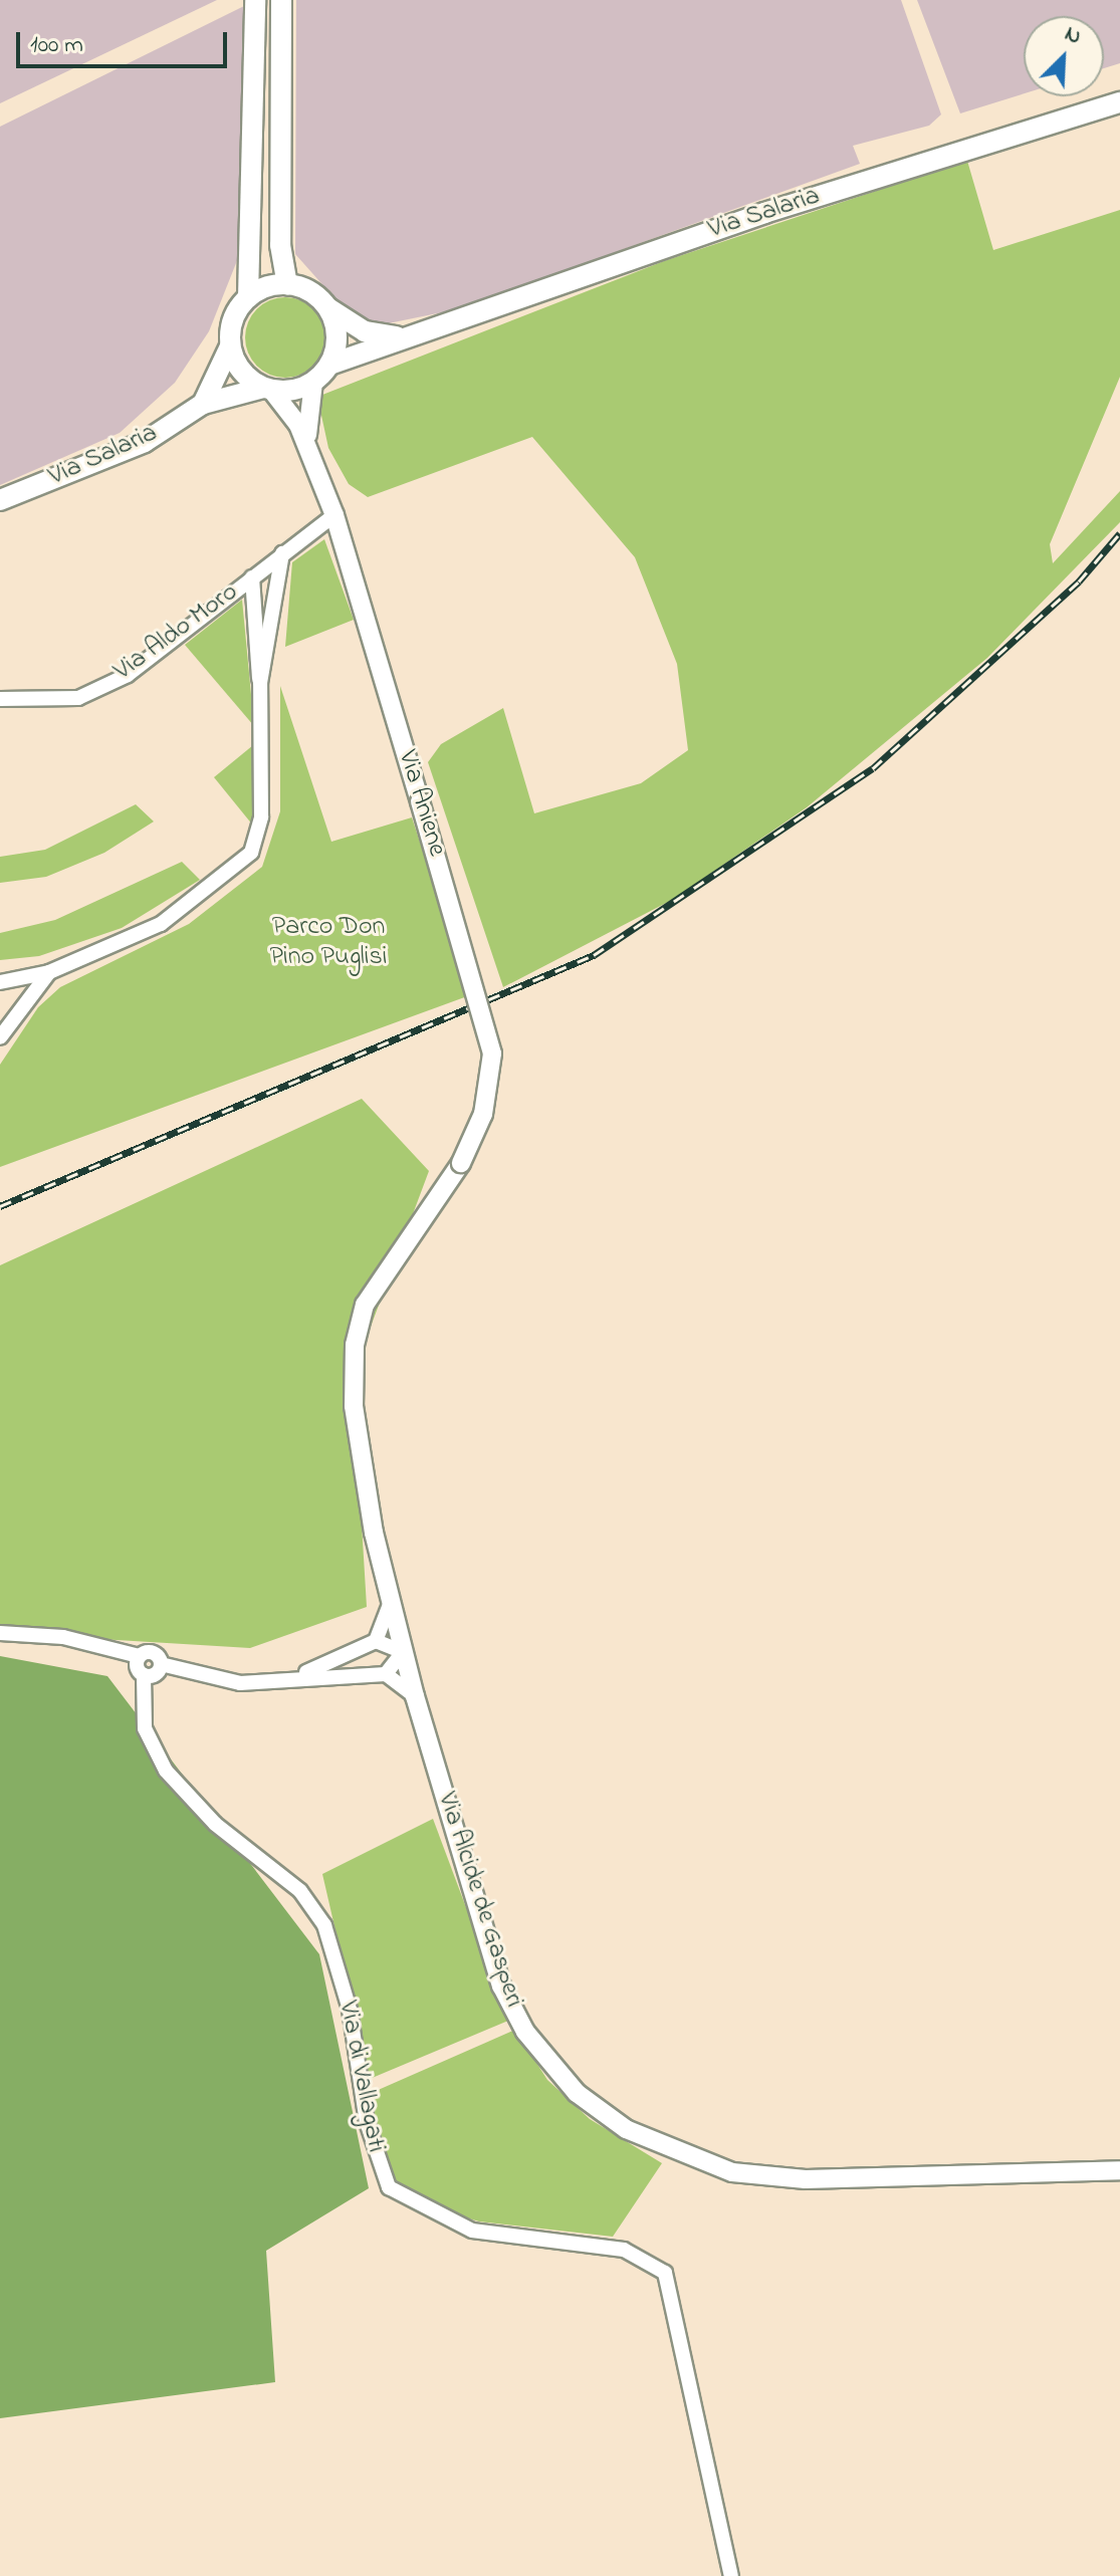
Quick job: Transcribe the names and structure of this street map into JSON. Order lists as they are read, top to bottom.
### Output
{
  "streets": {
    "main road": ["Via Salaria"],
    "street": [
      "Via Aldo Moro",
      "Via Aniene",
      "Via Alcide de Gasperi",
      "Via di Vallagati"
    ]
  },
  "crossings": [
    ["Via Salaria", "Via Aniene"],
    ["Via Aldo Moro", "Via Aniene"],
    ["Via Aniene", "Via Alcide de Gasperi"]
  ],
  "parks": ["Parco Don Pino Puglisi"],
  "scale_bar": "100 m",
  "north": "top right"
}
